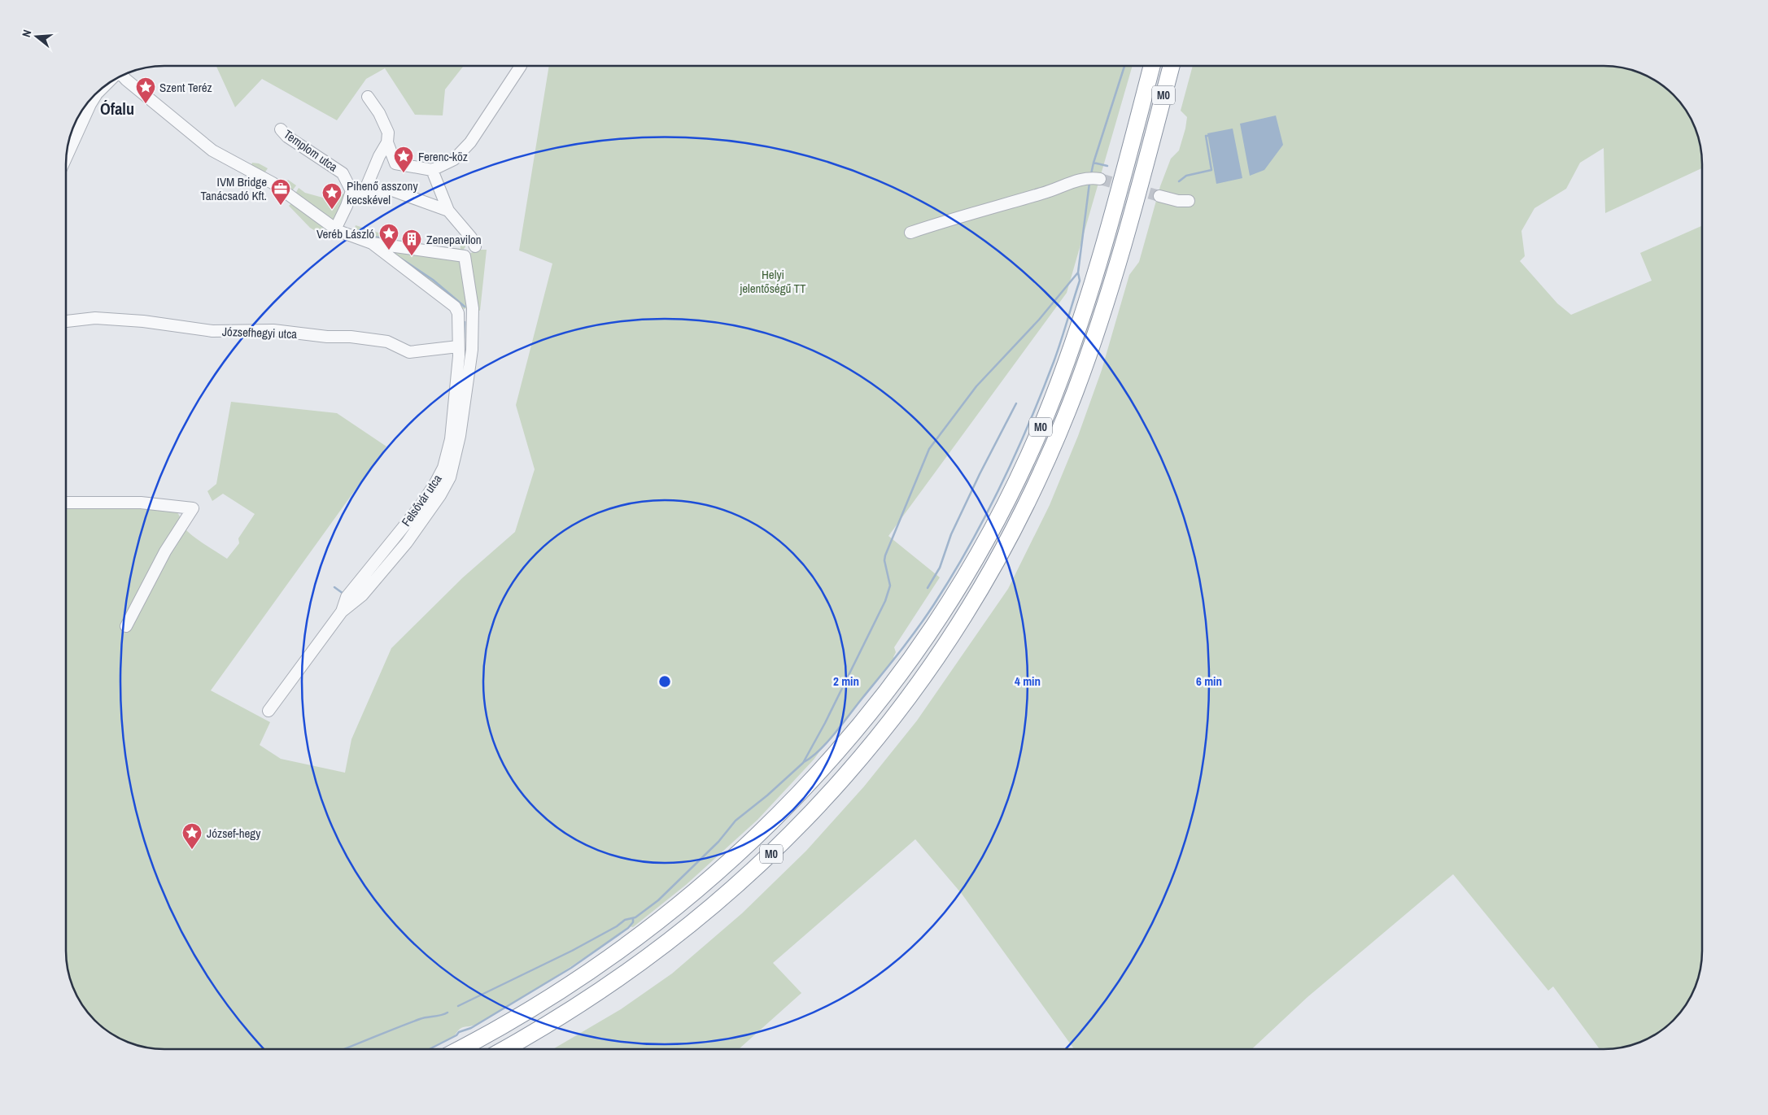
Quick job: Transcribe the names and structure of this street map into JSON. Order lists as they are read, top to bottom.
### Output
{
  "streets": {
    "highway": ["M0"],
    "street": ["Templom utca", "Józsefhegyi utca", "Felsővár utca"]
  },
  "crossings": [
    ["Józsefhegyi utca", "Felsővár utca"]
  ],
  "districts": ["Ófalu"],
  "parks": ["Helyi jelentőségű TT"],
  "places": {
    "place": [
      "Szent Teréz",
      "Ferenc-köz",
      "Pihenő asszony kecskével",
      "Veréb László",
      "József-hegy"
    ],
    "office": ["IVM Bridge Tanácsadó Kft."],
    "building": ["Zenepavilon"]
  },
  "north": "left",
  "rings": ["2 min", "4 min", "6 min"]
}
